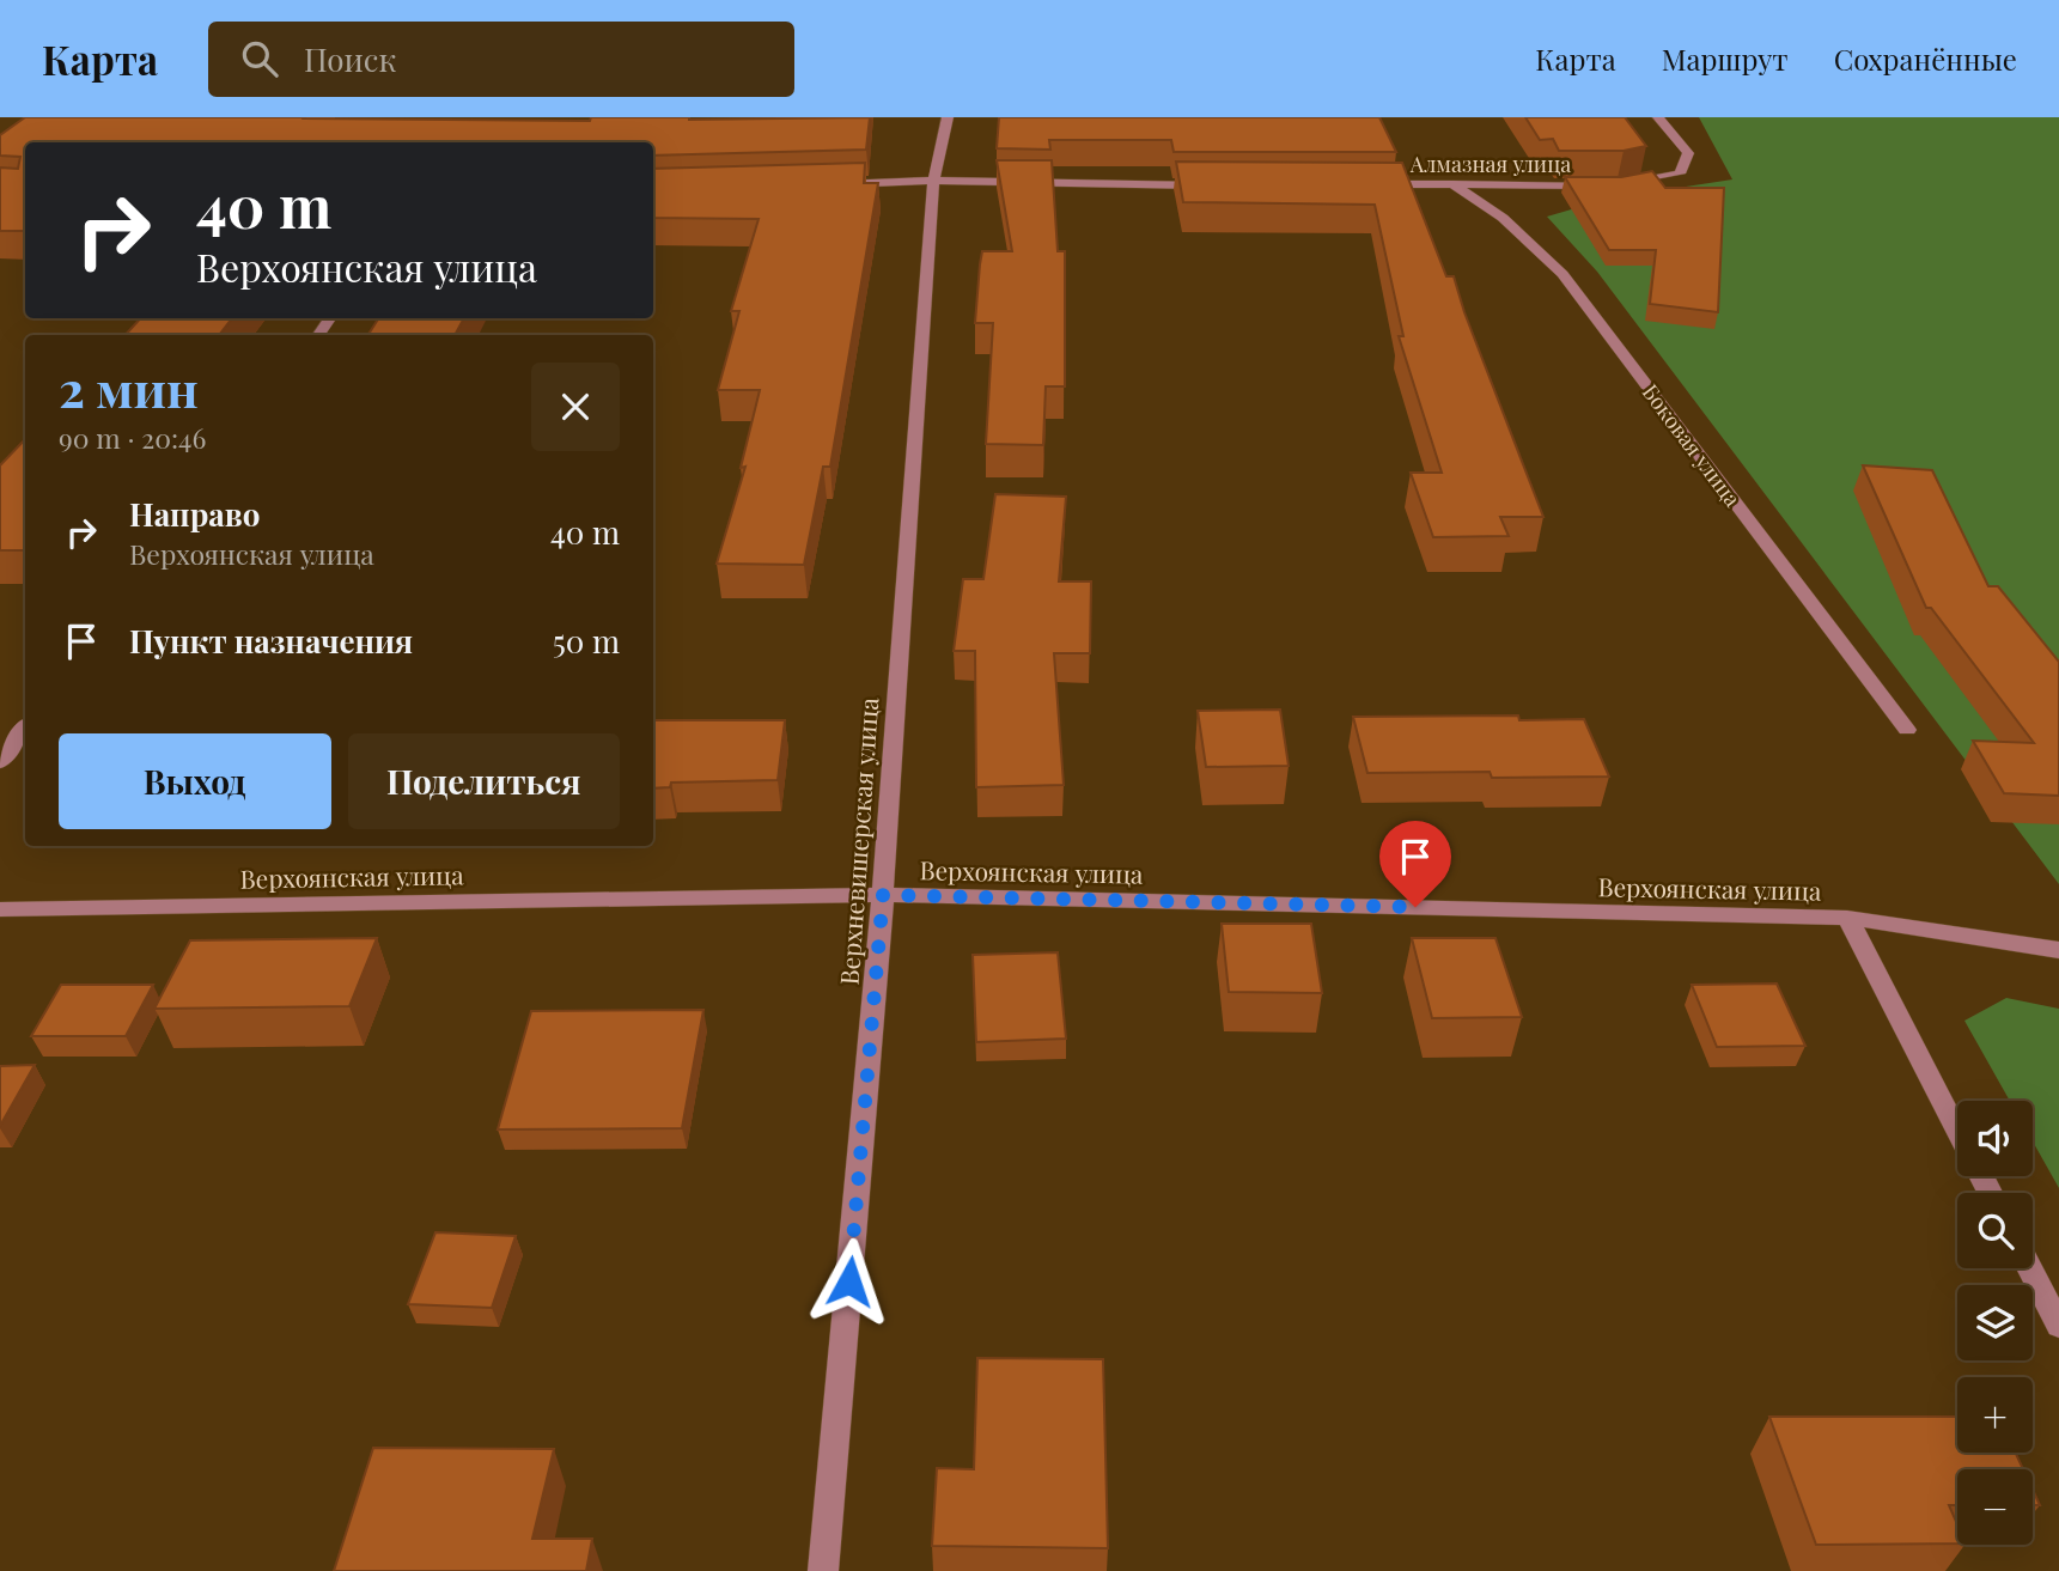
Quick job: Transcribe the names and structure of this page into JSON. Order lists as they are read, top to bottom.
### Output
{
  "streets": {
    "street": [
      "Алмазная улица",
      "Боковая улица",
      "Верхневишерская улица",
      "Верхоянская улица"
    ]
  },
  "crossings": [
    ["Алмазная улица", "Боковая улица"],
    ["Верхневишерская улица", "Верхоянская улица"]
  ],
  "page": {
    "header": "Карта",
    "search": "Поиск",
    "nav": ["Карта", "Маршрут", "Сохранённые"],
    "turn": ["40 m", "Верхоянская улица"],
    "heading": ["2 мин", "90 m · 20:46"],
    "list": [
      {
        "name": "Направо",
        "note": "Верхоянская улица",
        "value": "40 m"
      },
      {
        "name": "Пункт назначения",
        "value": "50 m"
      }
    ],
    "buttons": ["Выход", "Поделиться"],
    "map_buttons": ["+", "−"]
  }
}
